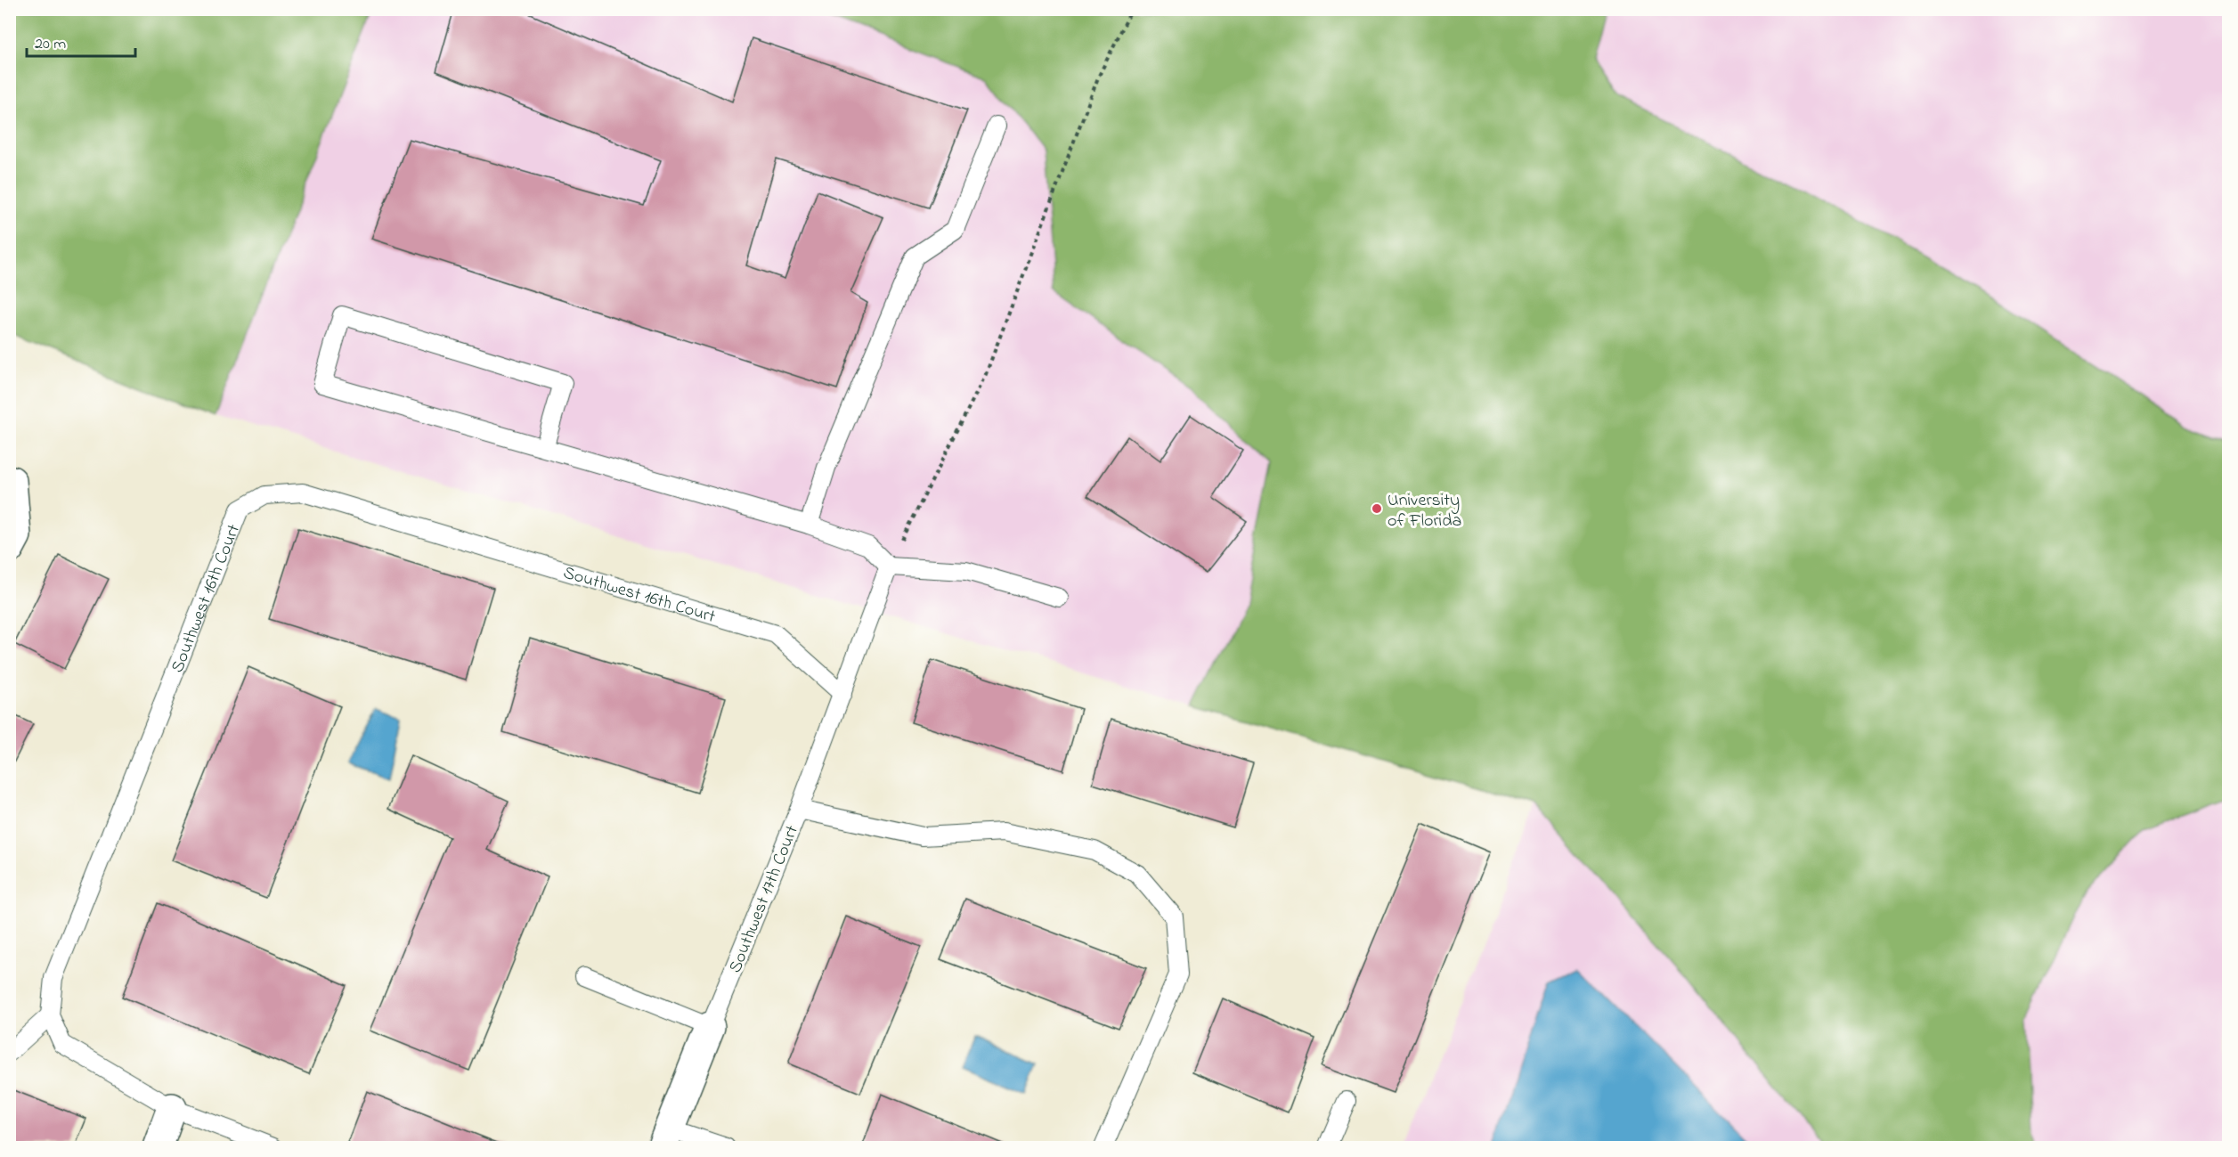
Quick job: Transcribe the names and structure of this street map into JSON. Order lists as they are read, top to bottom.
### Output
{
  "streets": {
    "lane": ["Southwest 16th Court", "Southwest 17th Court"]
  },
  "places": ["University of Florida"],
  "scale_bar": "20 m"
}
